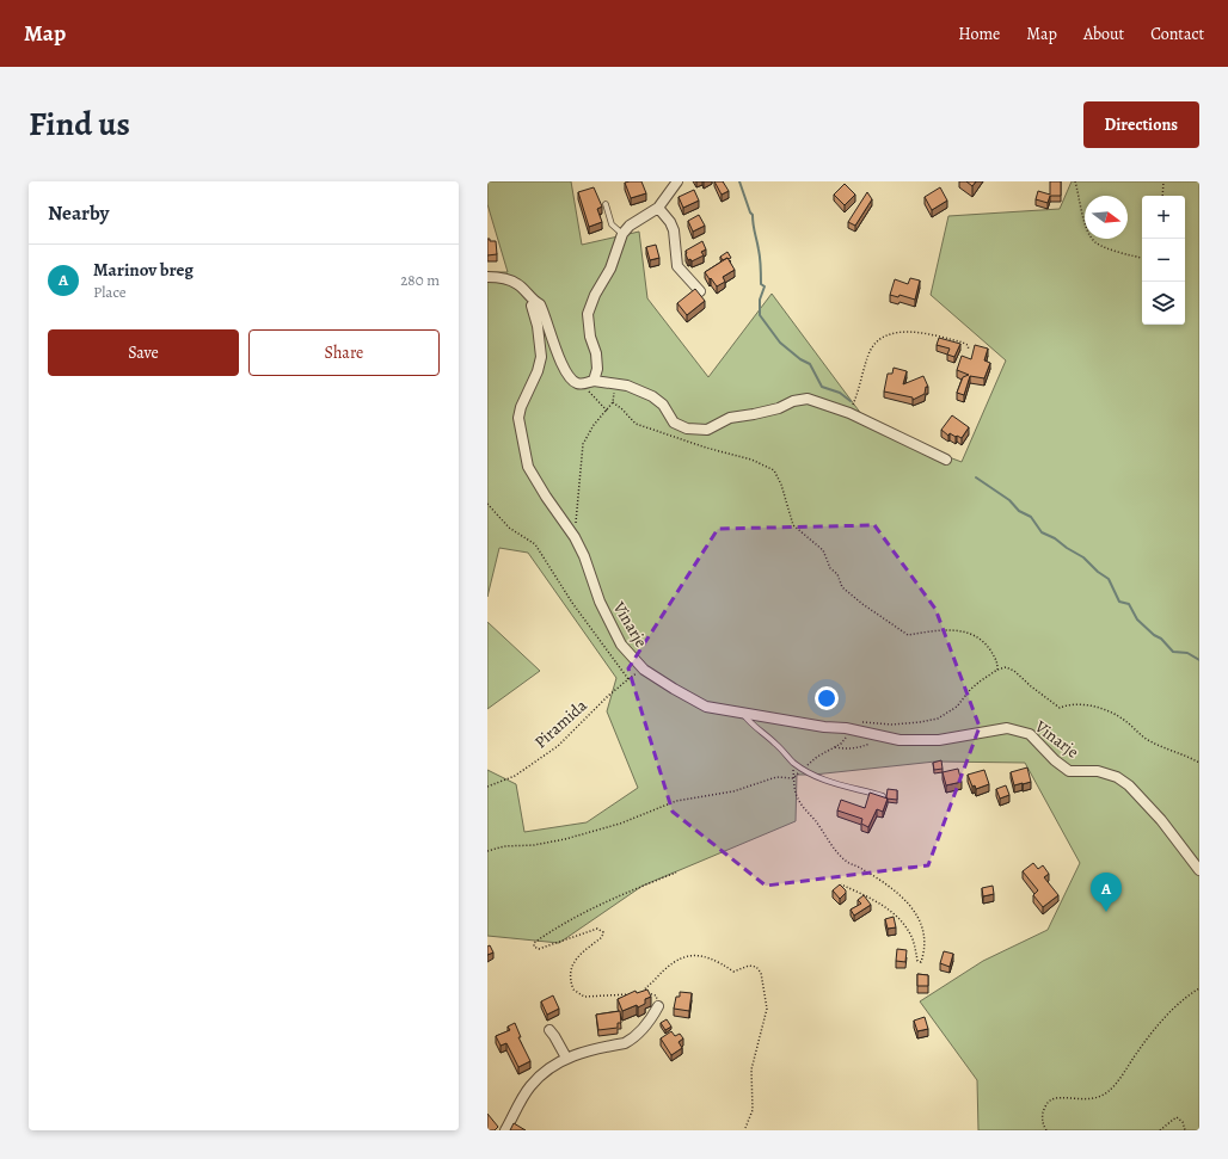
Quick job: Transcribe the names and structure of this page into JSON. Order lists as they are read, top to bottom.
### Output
{
  "streets": {
    "street": ["Vinarje"],
    "path": ["Piramida"]
  },
  "crossings": [
    ["Vinarje", "Piramida"]
  ],
  "north": "right",
  "page": {
    "header": "Map",
    "nav": [
      "Home",
      "Map",
      "About",
      "Contact"
    ],
    "title": "Find us",
    "buttons": [
      "Directions",
      ["Save", "Share"]
    ],
    "heading": "Nearby",
    "map_buttons": ["+", "−"],
    "list": [
      {
        "mark": "A",
        "name": "Marinov breg",
        "note": "Place",
        "value": "280 m"
      }
    ],
    "pins": "A"
  }
}
